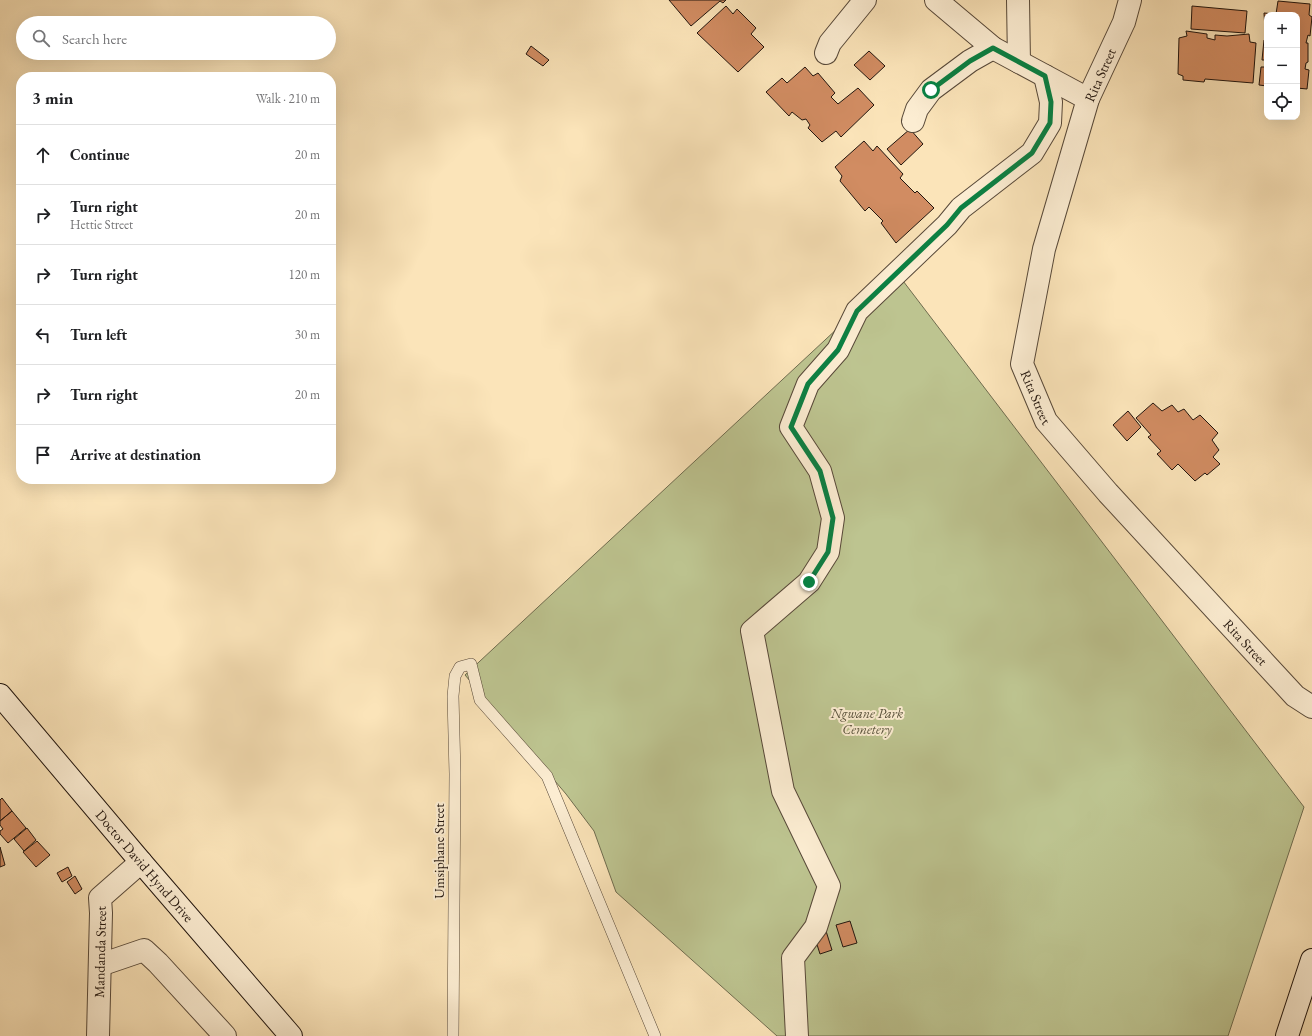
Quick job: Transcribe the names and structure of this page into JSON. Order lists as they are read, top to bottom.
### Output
{
  "streets": {
    "street": ["Rita Street", "Doctor David Hynd Drive", "Mandanda Street"],
    "lane": ["Umsiphane Street"]
  },
  "crossings": [
    ["Doctor David Hynd Drive", "Mandanda Street"]
  ],
  "parks": ["Ngwane Park Cemetery"],
  "page": {
    "map_buttons": ["+", "−"],
    "search": "Search here",
    "heading": ["3 min", "Walk · 210 m"],
    "list": [
      ["Continue", "20 m"],
      ["Turn right", "Hettie Street", "20 m"],
      ["Turn right", "120 m"],
      ["Turn left", "30 m"],
      ["Turn right", "20 m"],
      "Arrive at destination"
    ]
  }
}
